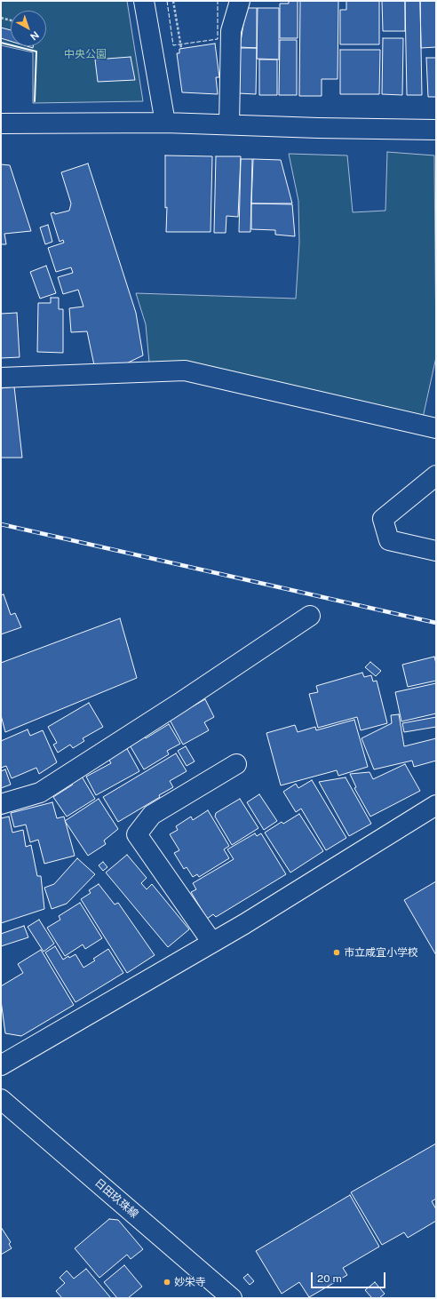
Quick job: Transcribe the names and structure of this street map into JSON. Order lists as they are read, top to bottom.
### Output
{
  "streets": {
    "street": ["日田玖珠線"]
  },
  "parks": ["中央公園"],
  "places": ["市立咸宜小学校", "妙栄寺"],
  "scale_bar": "20 m",
  "north": "bottom right"
}
